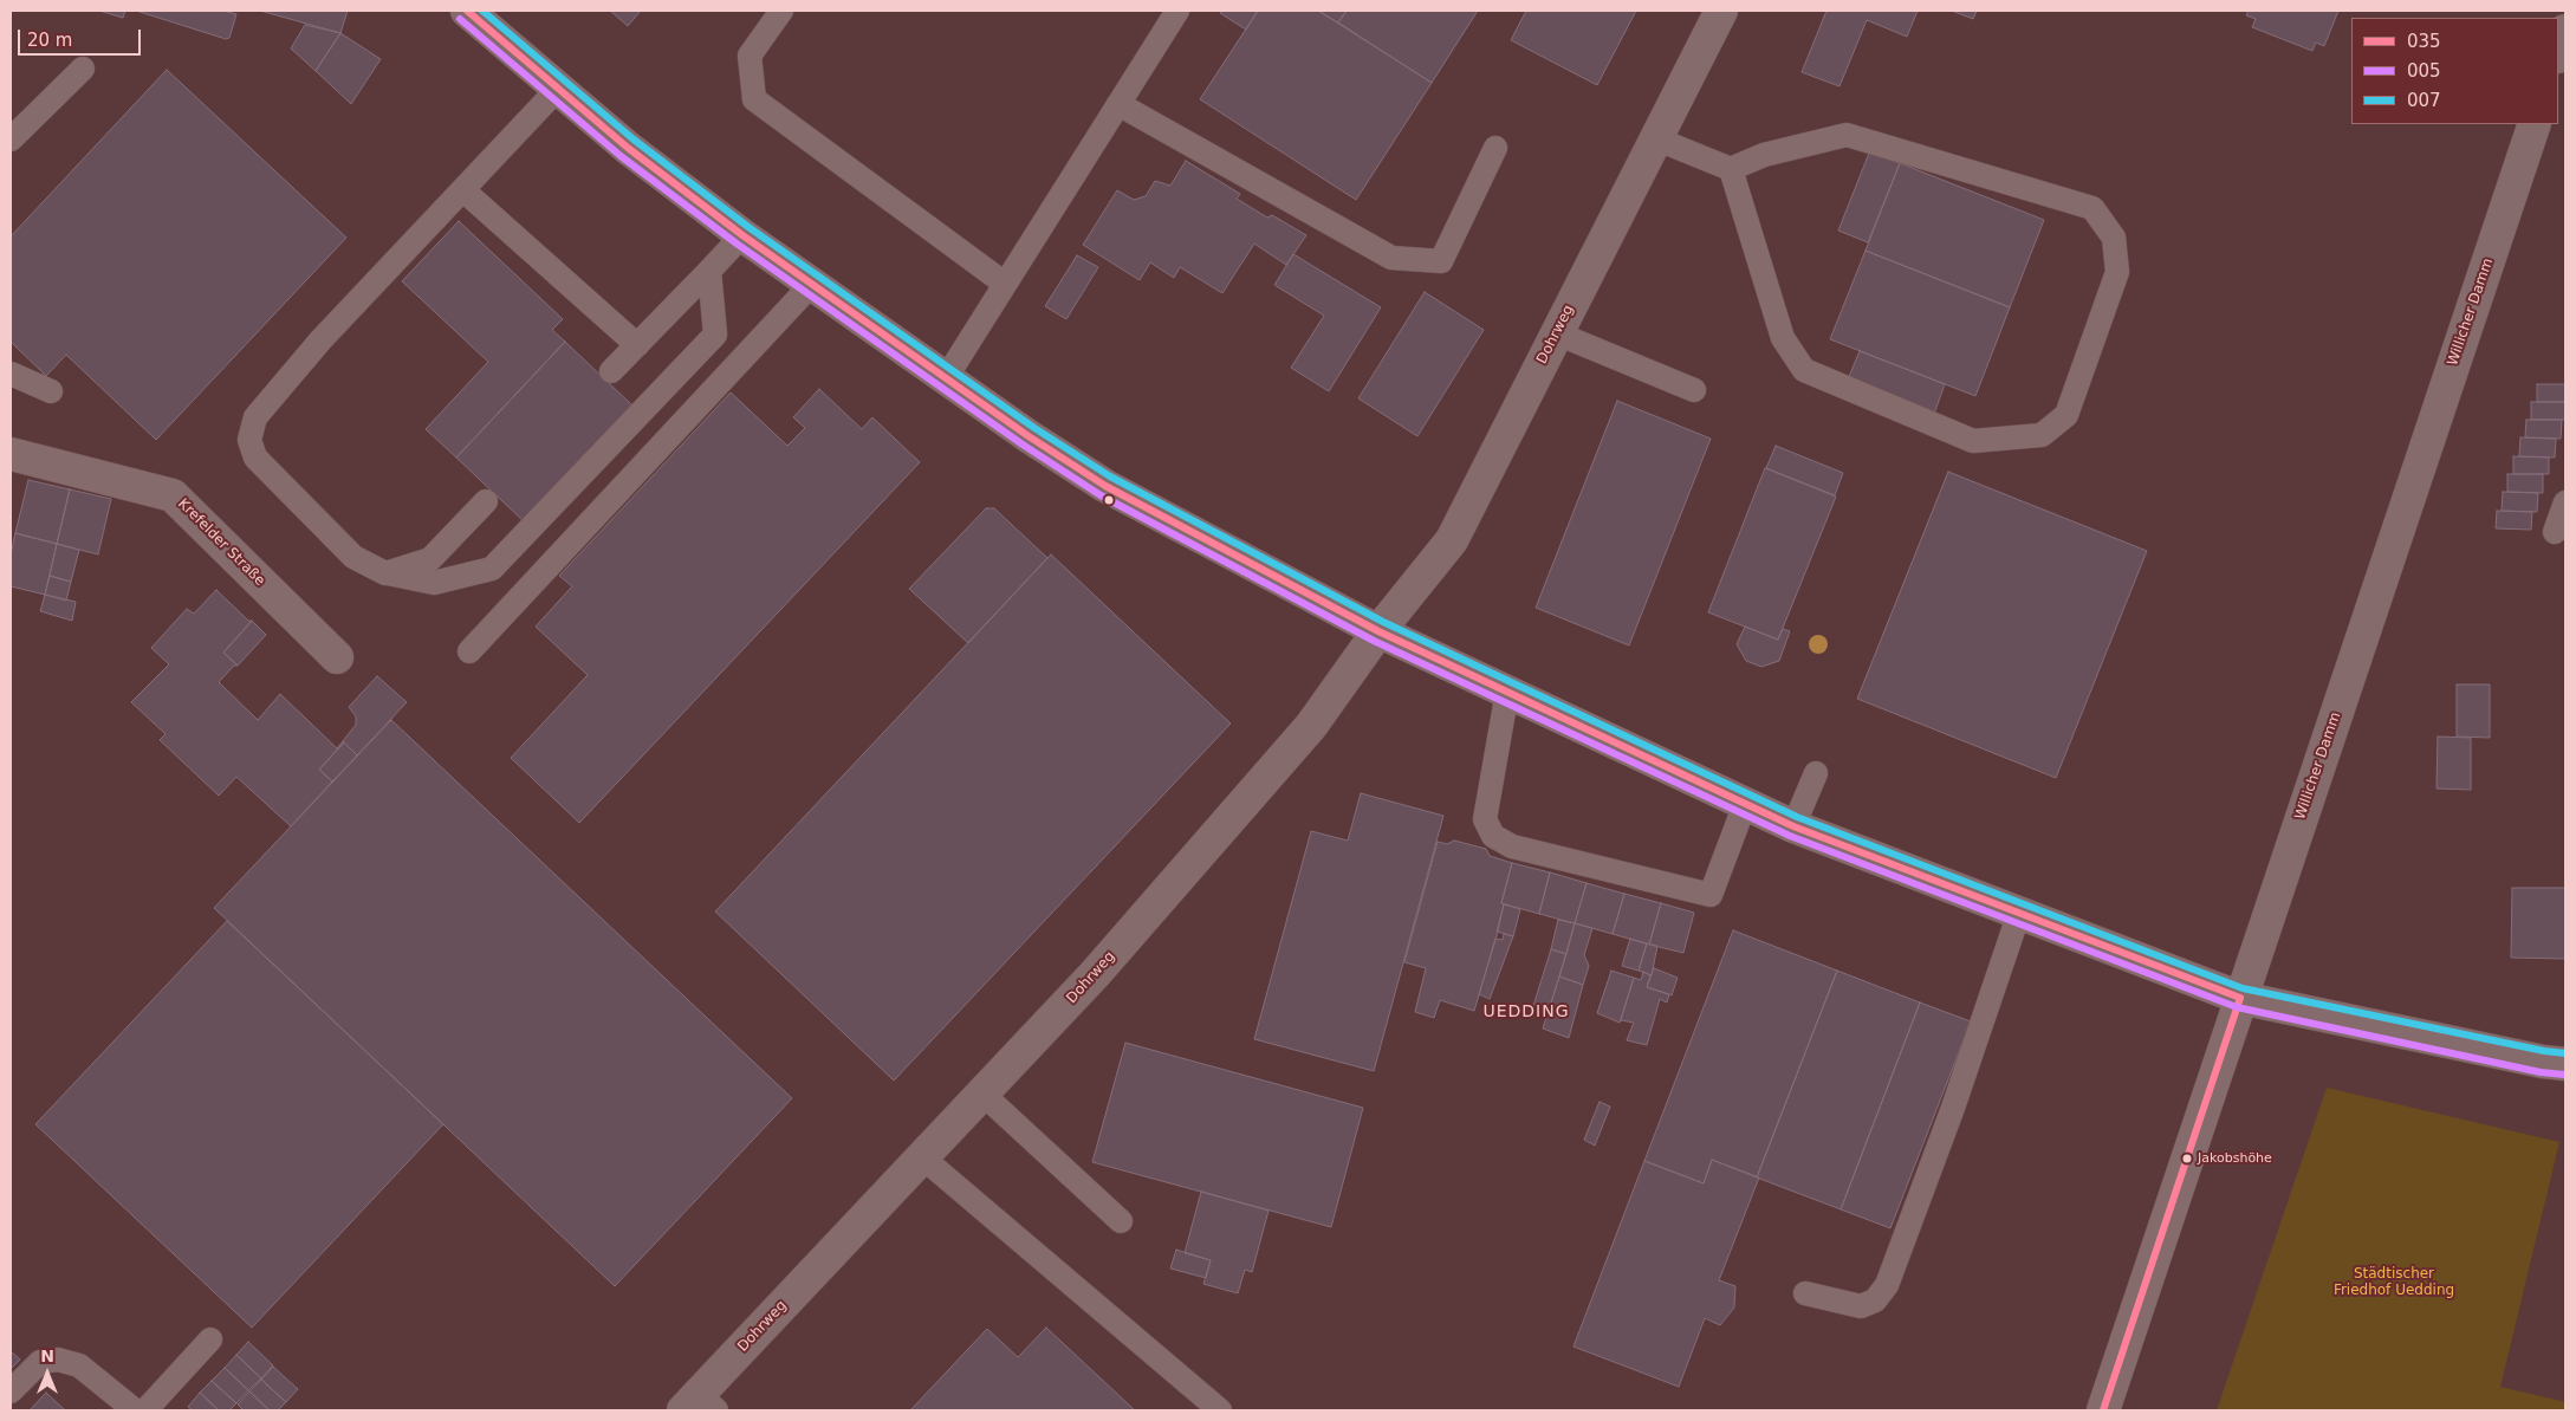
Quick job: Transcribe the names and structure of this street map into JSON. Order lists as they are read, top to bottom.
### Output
{
  "streets": {
    "street": ["Willicher Damm", "Dohrweg", "Krefelder Straße"]
  },
  "districts": ["UEDDING"],
  "parks": ["Städtischer Friedhof Uedding"],
  "places": ["Jakobshöhe"],
  "lines": ["transit line 035", "transit line 007", "transit line 005"],
  "legend": ["035", "005", "007"],
  "scale_bar": "20 m",
  "north": "top"
}
